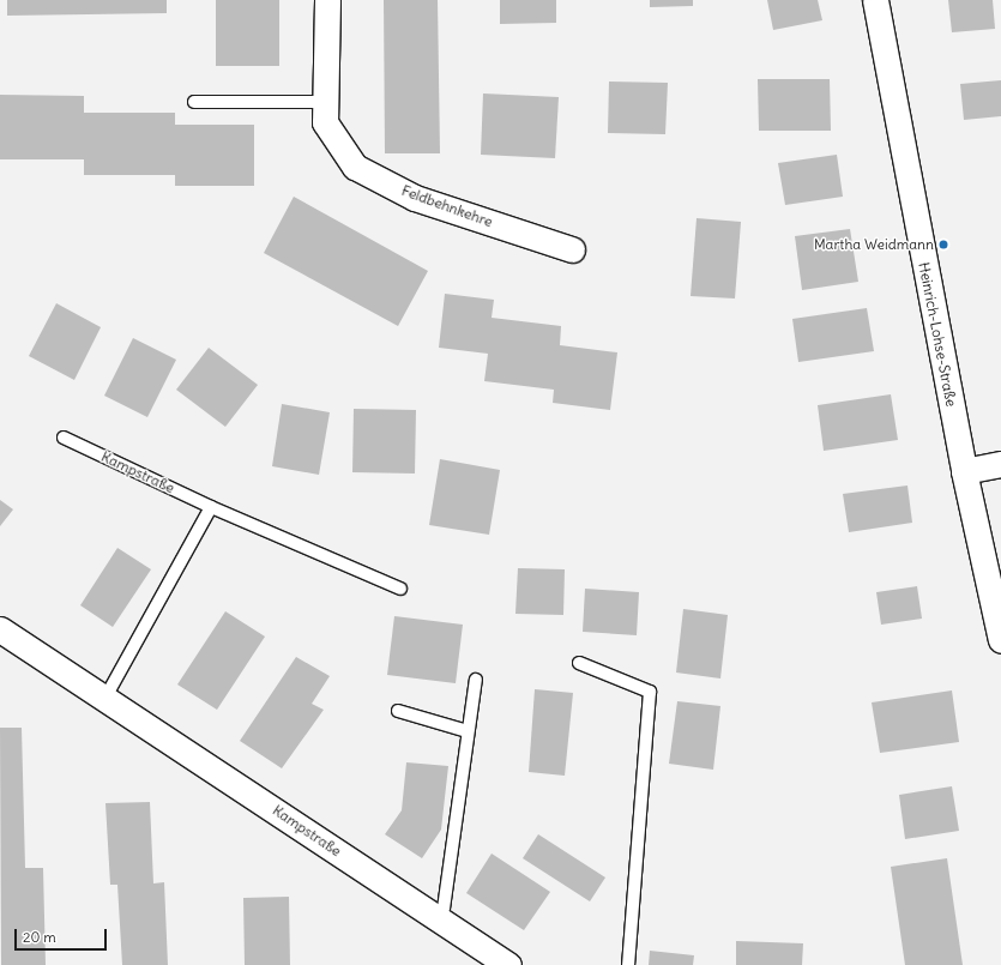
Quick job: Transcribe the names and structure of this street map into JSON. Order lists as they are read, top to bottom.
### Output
{
  "streets": {
    "street": ["Feldbehnkehre", "Heinrich-Lohse-Straße", "Kampstraße"]
  },
  "places": ["Martha Weidmann"],
  "scale_bar": "20 m"
}
